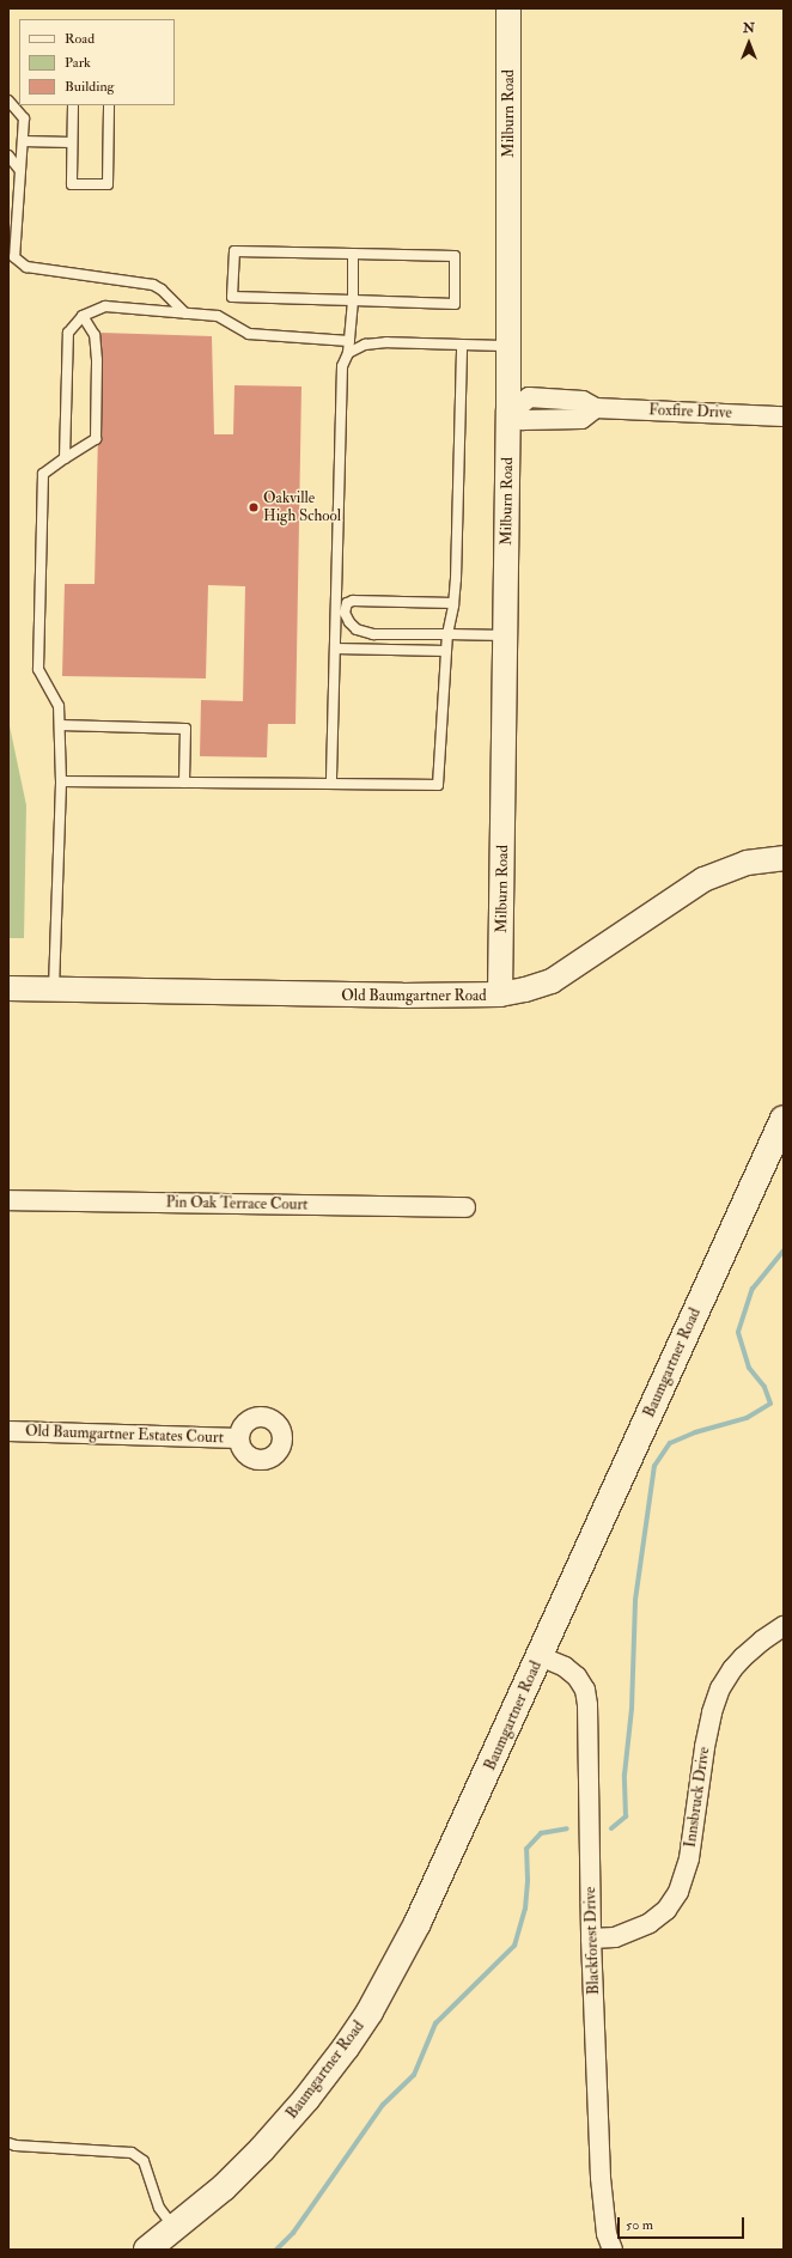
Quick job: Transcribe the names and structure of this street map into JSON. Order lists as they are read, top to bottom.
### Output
{
  "streets": {
    "main road": ["Baumgartner Road"],
    "street": [
      "Milburn Road",
      "Foxfire Drive",
      "Old Baumgartner Road",
      "Pin Oak Terrace Court",
      "Old Baumgartner Estates Court",
      "Innsbruck Drive",
      "Blackforest Drive"
    ]
  },
  "crossings": [
    ["Milburn Road", "Foxfire Drive"],
    ["Milburn Road", "Old Baumgartner Road"],
    ["Baumgartner Road", "Blackforest Drive"],
    ["Innsbruck Drive", "Blackforest Drive"]
  ],
  "places": ["Oakville High School"],
  "legend": ["Road", "Park", "Building"],
  "scale_bar": "50 m",
  "north": "top"
}
